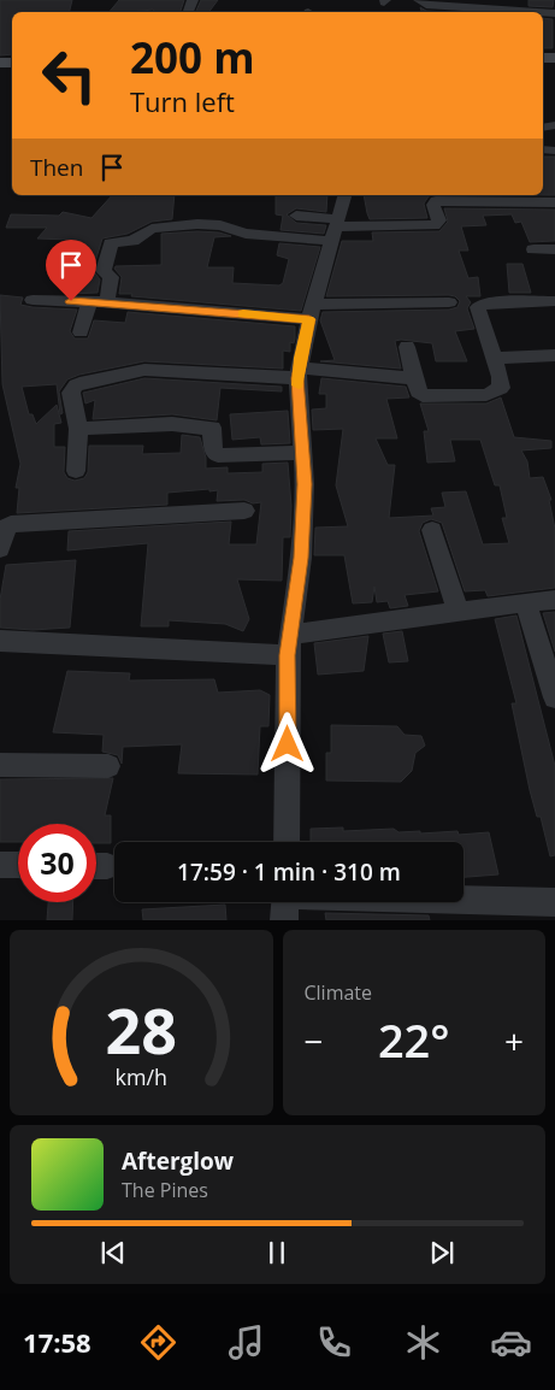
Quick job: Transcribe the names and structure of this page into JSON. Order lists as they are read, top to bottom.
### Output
{
  "page": {
    "turn": ["200 m", "Turn left"],
    "then": "Then",
    "limit": "30",
    "trip": "17:59 · 1 min · 310 m",
    "tile": "Climate",
    "heat": ["−", "22°", "+"],
    "song": ["Afterglow", "The Pines"],
    "tabs": "17:58",
    "gauge": ["28", "km/h"]
  }
}
